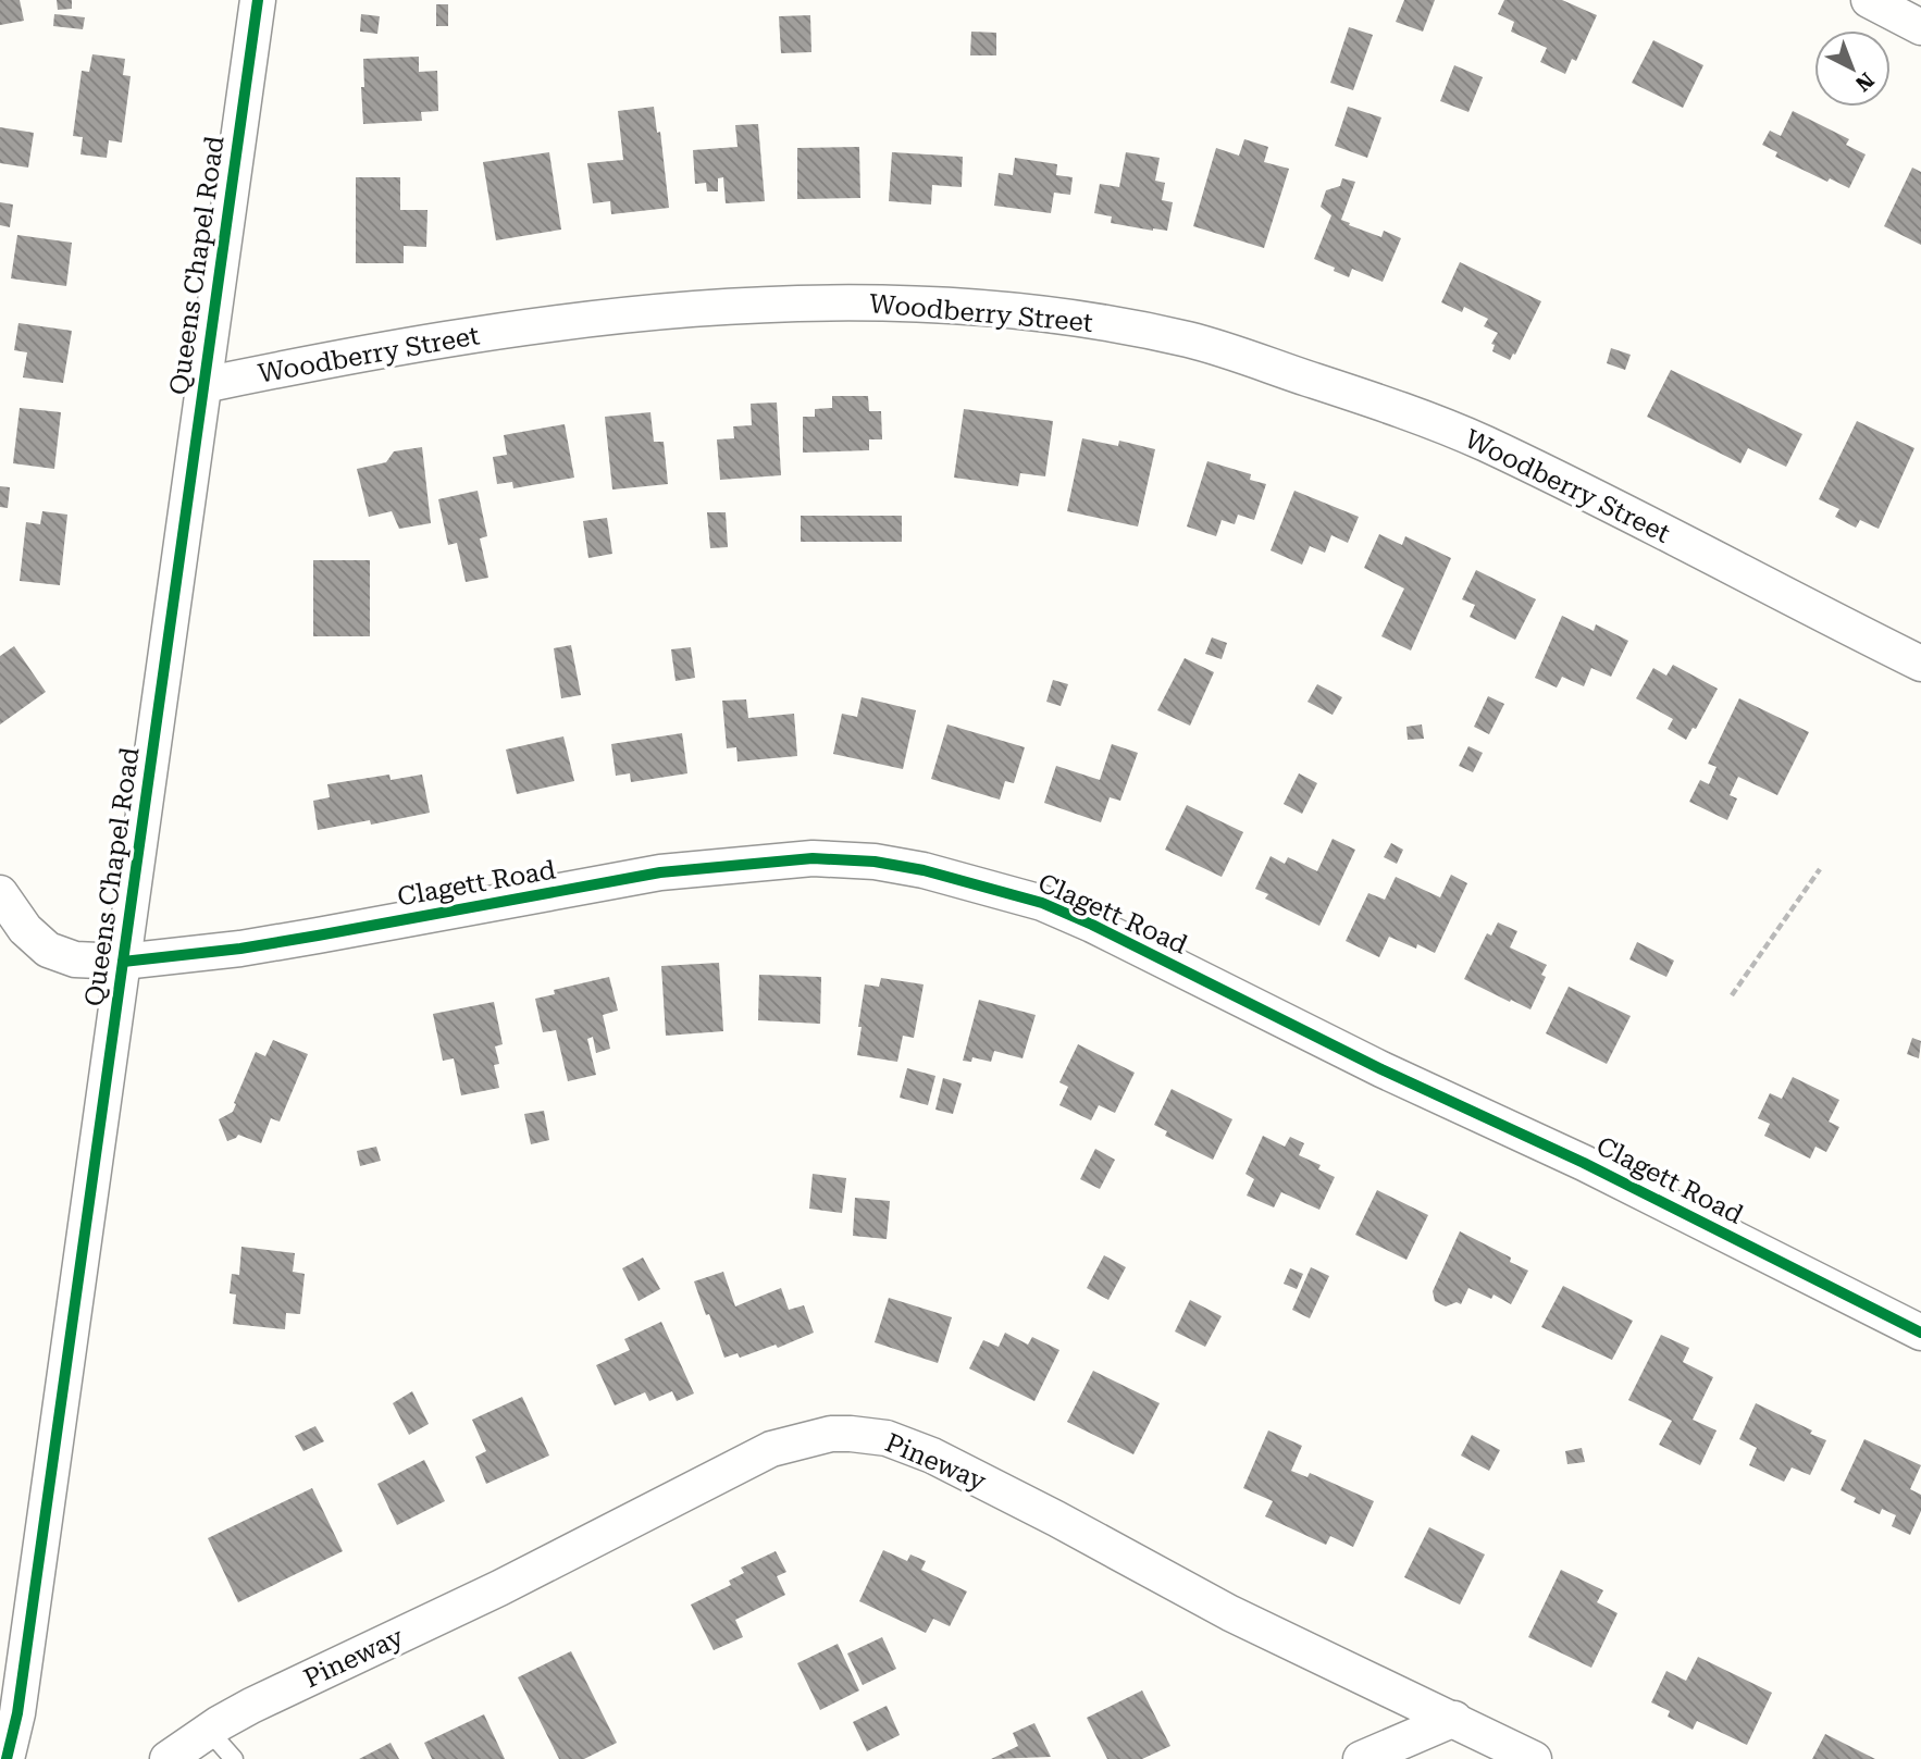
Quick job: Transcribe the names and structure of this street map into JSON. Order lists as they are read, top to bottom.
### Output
{
  "streets": {
    "street": [
      "Queens Chapel Road",
      "Woodberry Street",
      "Clagett Road",
      "Pineway"
    ]
  },
  "crossings": [
    ["Queens Chapel Road", "Woodberry Street"],
    ["Queens Chapel Road", "Clagett Road"]
  ],
  "north": "bottom right"
}
